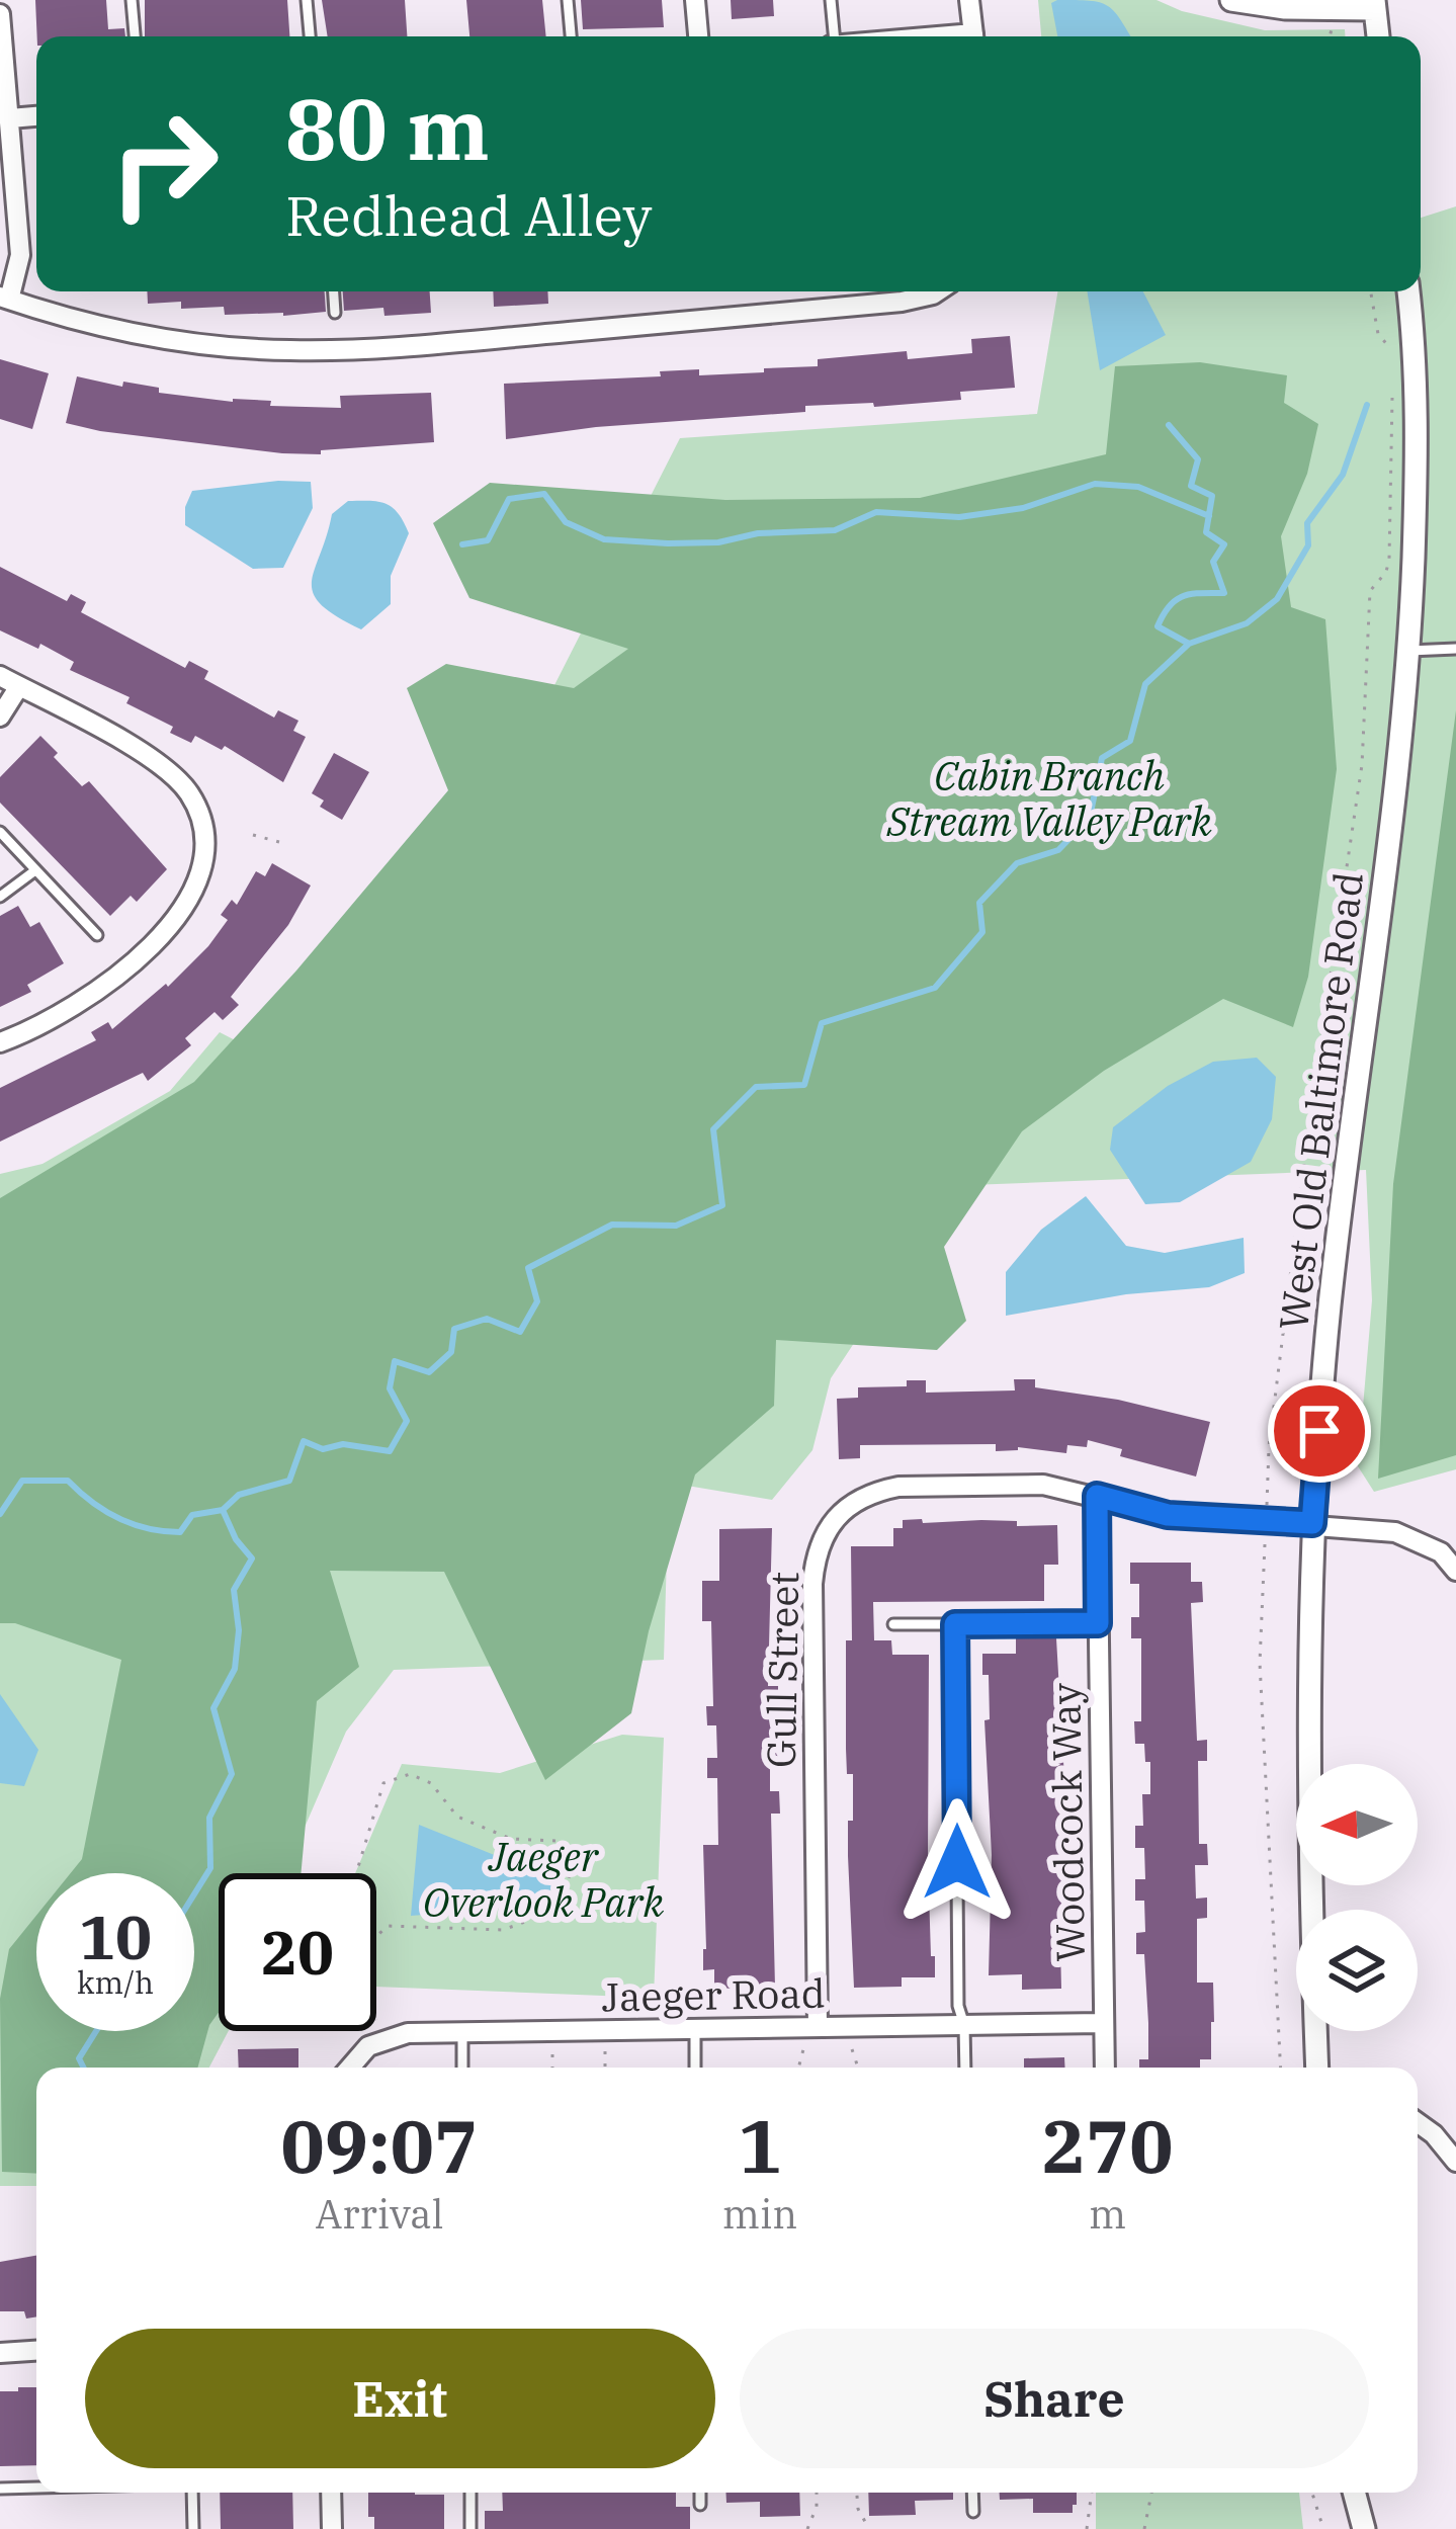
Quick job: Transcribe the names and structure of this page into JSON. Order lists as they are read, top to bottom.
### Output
{
  "streets": {
    "street": [
      "West Old Baltimore Road",
      "Gull Street",
      "Woodcock Way",
      "Jaeger Road"
    ]
  },
  "crossings": [
    ["West Old Baltimore Road", "Gull Street"],
    ["Gull Street", "Woodcock Way"],
    ["Gull Street", "Jaeger Road"],
    ["Woodcock Way", "Jaeger Road"]
  ],
  "parks": ["Cabin Branch Stream Valley Park", "Jaeger Overlook Park"],
  "north": "left",
  "page": {
    "turn": ["80 m", "Redhead Alley"],
    "speed": "10 km/h",
    "limit": "20",
    "eta": [
      "09:07",
      "Arrival",
      "1",
      "min",
      "270",
      "m"
    ],
    "buttons": ["Exit", "Share"]
  }
}
